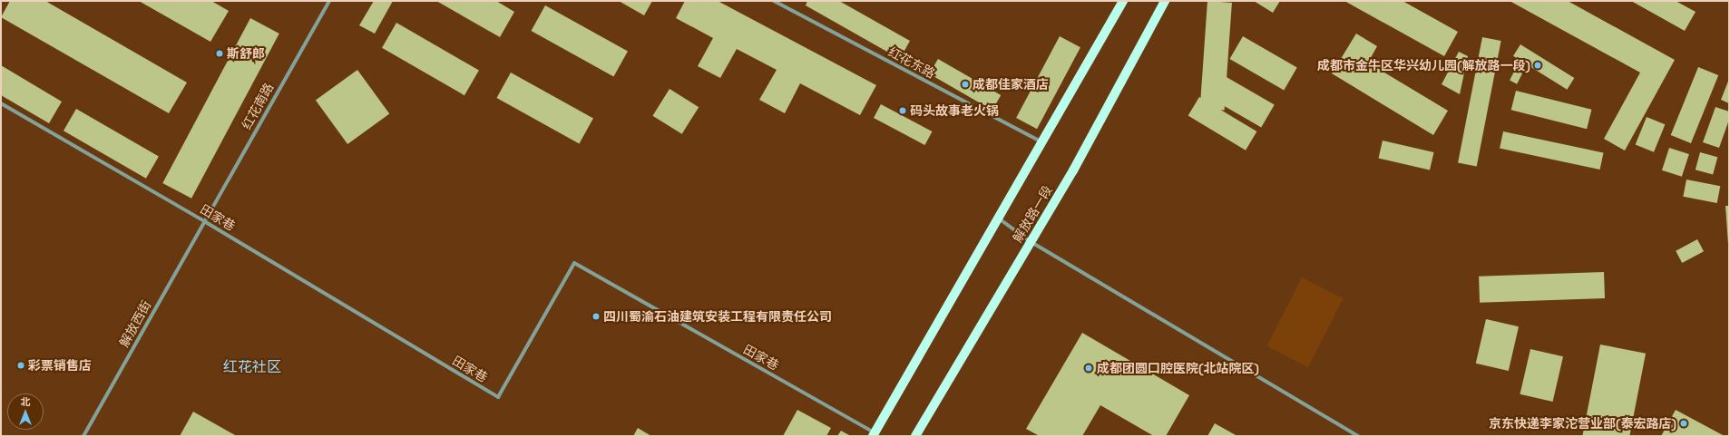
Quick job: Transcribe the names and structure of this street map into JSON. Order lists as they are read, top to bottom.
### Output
{
  "streets": {
    "main road": ["解放路一段"],
    "street": [
      "红花东路",
      "红花南路",
      "田家巷",
      "解放西街"
    ]
  },
  "crossings": [
    ["红花东路", "解放路一段"],
    ["红花南路", "田家巷"],
    ["红花南路", "解放西街"],
    ["解放路一段", "田家巷"],
    ["田家巷", "解放西街"]
  ],
  "districts": ["红花社区"],
  "places": [
    "斯舒郎",
    "成都市金牛区华兴幼儿园(解放路一段)",
    "成都佳家酒店",
    "码头故事老火锅",
    "四川蜀渝石油建筑安装工程有限责任公司",
    "彩票销售店",
    "成都团圆口腔医院(北站院区)",
    "京东快递李家沱营业部(泰宏路店)"
  ],
  "north": "top"
}
